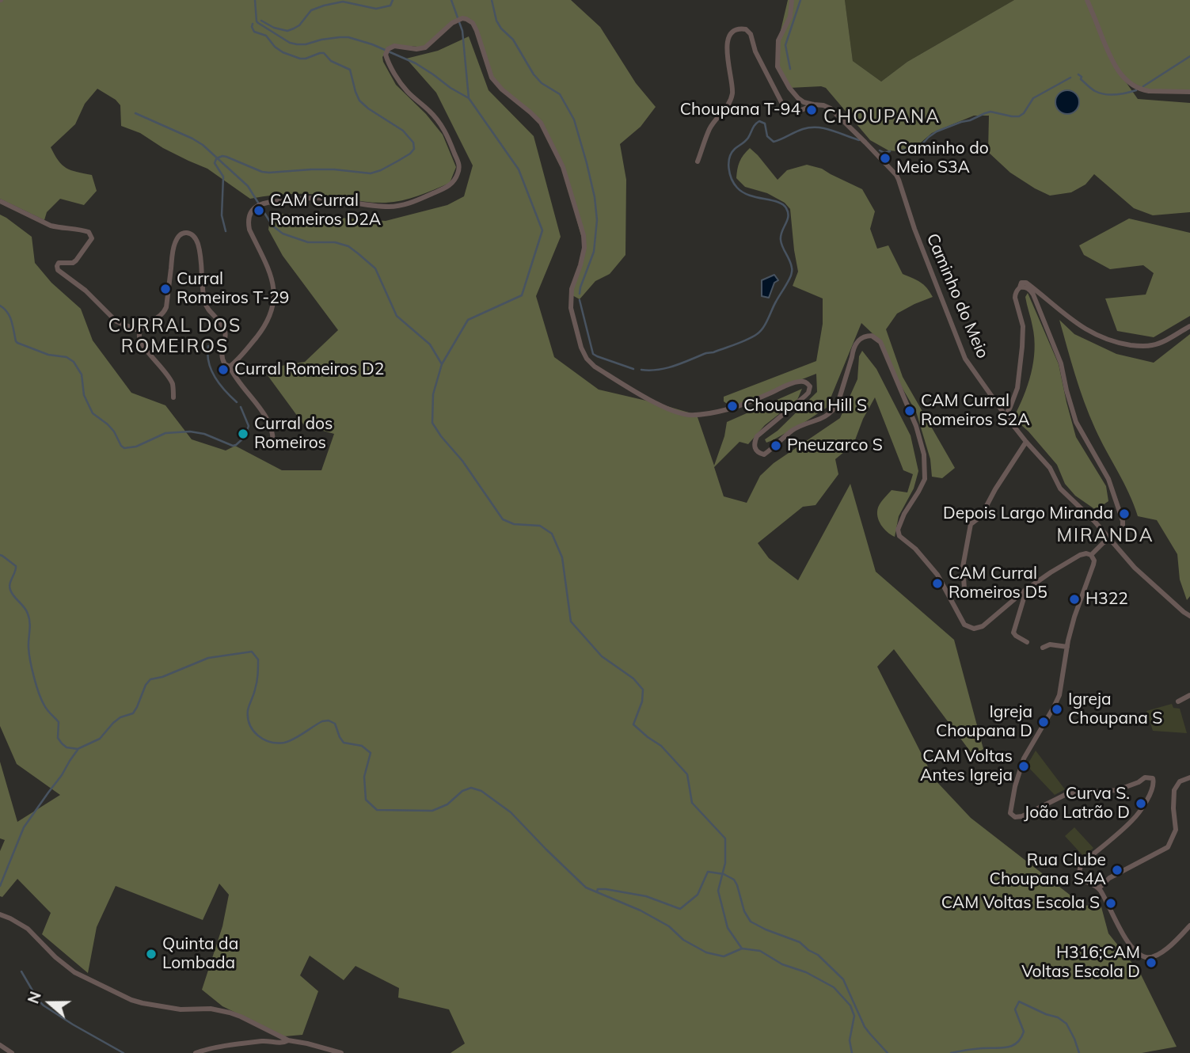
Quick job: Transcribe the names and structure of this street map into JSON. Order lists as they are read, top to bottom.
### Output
{
  "streets": {
    "street": ["Caminho do Meio"]
  },
  "districts": ["CHOUPANA", "CURRAL DOS ROMEIROS", "MIRANDA"],
  "places": [
    "Choupana T-94",
    "Caminho do Meio S3A",
    "CAM Curral Romeiros D2A",
    "Curral Romeiros T-29",
    "Curral Romeiros D2",
    "Choupana Hill S",
    "CAM Curral Romeiros S2A",
    "Curral dos Romeiros",
    "Pneuzarco S",
    "Depois Largo Miranda",
    "CAM Curral Romeiros D5",
    "H322",
    "Igreja Choupana S",
    "Igreja Choupana D",
    "CAM Voltas Antes Igreja",
    "Curva S. João Latrão D",
    "Rua Clube Choupana S4A",
    "CAM Voltas Escola S",
    "Quinta da Lombada",
    "H316;CAM Voltas Escola D"
  ],
  "north": "left"
}
